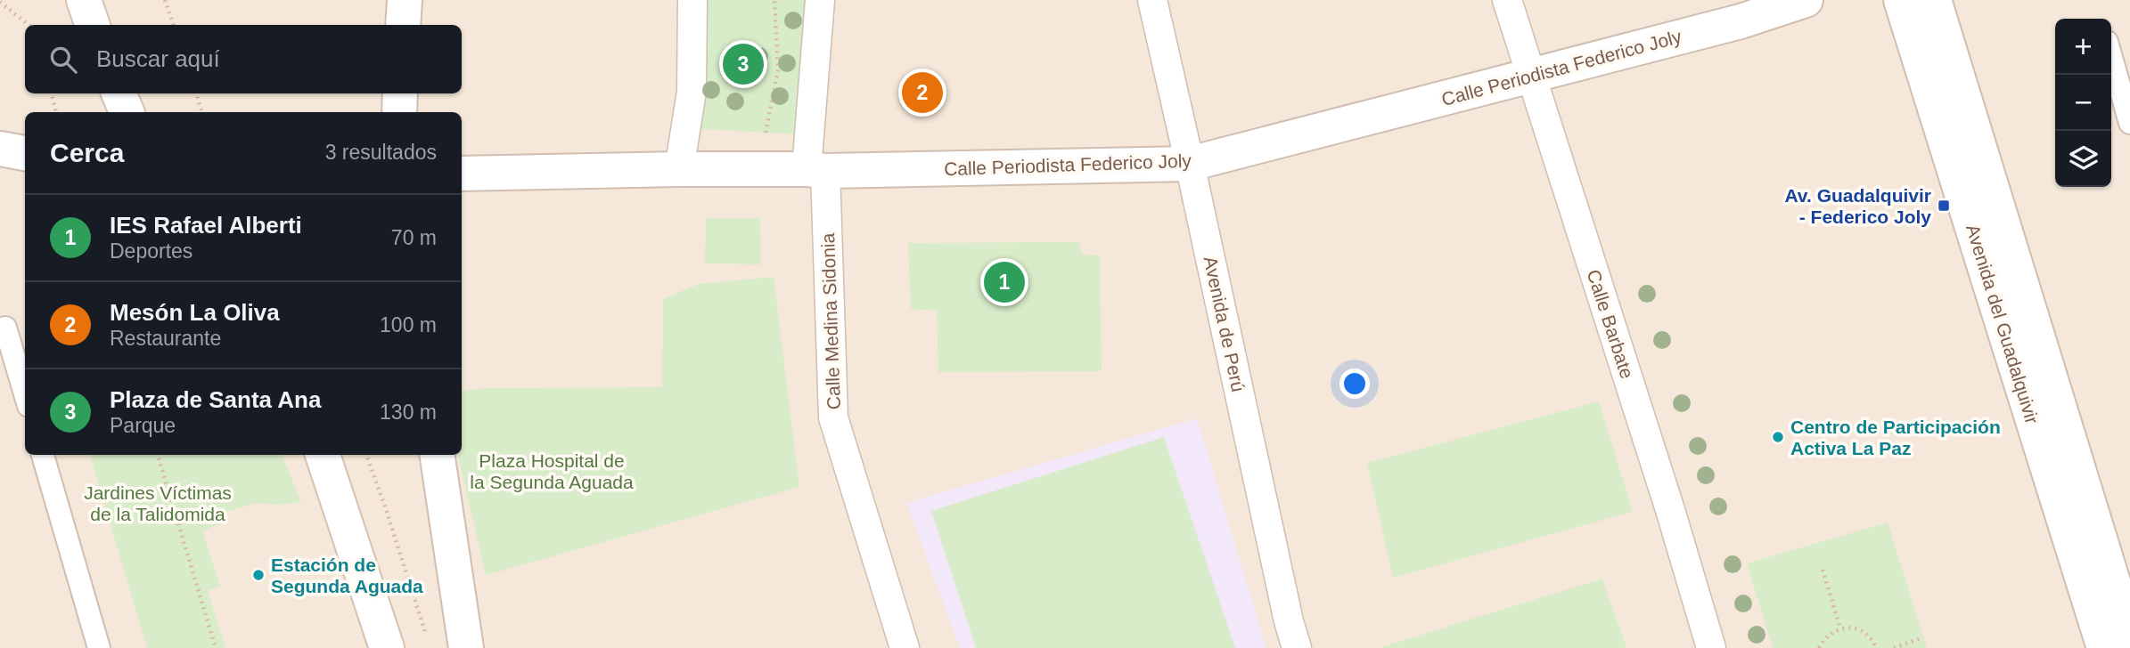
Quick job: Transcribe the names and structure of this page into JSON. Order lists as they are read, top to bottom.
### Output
{
  "streets": {
    "street": [
      "Calle Periodista Federico Joly",
      "Calle Medina Sidonia",
      "Avenida de Perú",
      "Calle Barbate",
      "Avenida del Guadalquivir"
    ]
  },
  "crossings": [
    ["Calle Periodista Federico Joly", "Calle Medina Sidonia"],
    ["Calle Periodista Federico Joly", "Avenida de Perú"],
    ["Calle Periodista Federico Joly", "Calle Barbate"]
  ],
  "parks": ["Plaza Hospital de la Segunda Aguada", "Jardines Víctimas de la Talidomida"],
  "places": {
    "transit": ["Av. Guadalquivir - Federico Joly"],
    "other": ["Centro de Participación Activa La Paz", "Estación de Segunda Aguada"]
  },
  "page": {
    "map_buttons": ["+", "−"],
    "search": "Buscar aquí",
    "pins": ["3", "2", "1"],
    "heading": ["Cerca", "3 resultados"],
    "list": [
      {
        "mark": "1",
        "name": "IES Rafael Alberti",
        "note": "Deportes",
        "value": "70 m"
      },
      {
        "mark": "2",
        "name": "Mesón La Oliva",
        "note": "Restaurante",
        "value": "100 m"
      },
      {
        "mark": "3",
        "name": "Plaza de Santa Ana",
        "note": "Parque",
        "value": "130 m"
      }
    ]
  }
}
